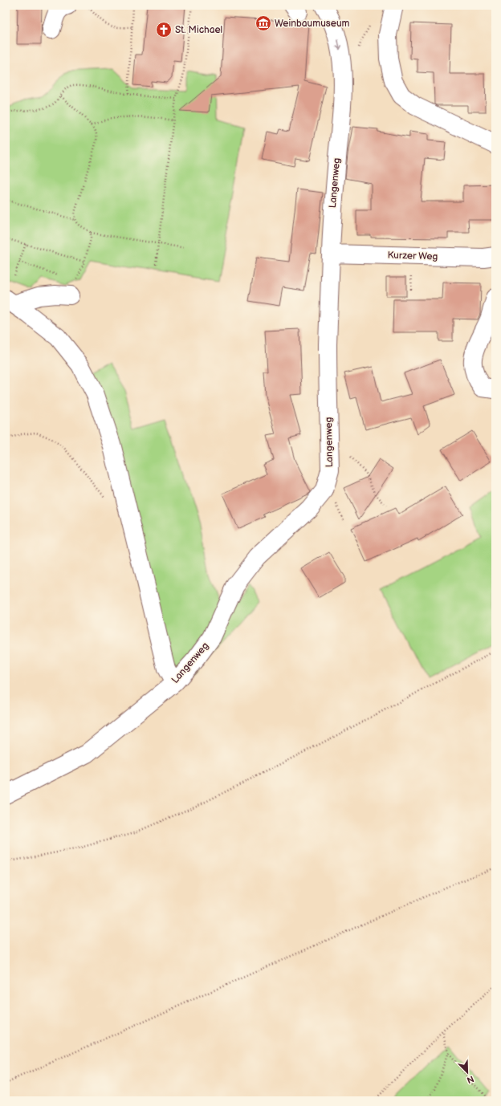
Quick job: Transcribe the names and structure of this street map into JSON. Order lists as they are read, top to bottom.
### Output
{
  "streets": {
    "street": ["Langenweg", "Kurzer Weg"]
  },
  "crossings": [
    ["Langenweg", "Kurzer Weg"]
  ],
  "places": {
    "museum": ["Weinbaumuseum"],
    "church": ["St. Michael"]
  },
  "north": "bottom right"
}
